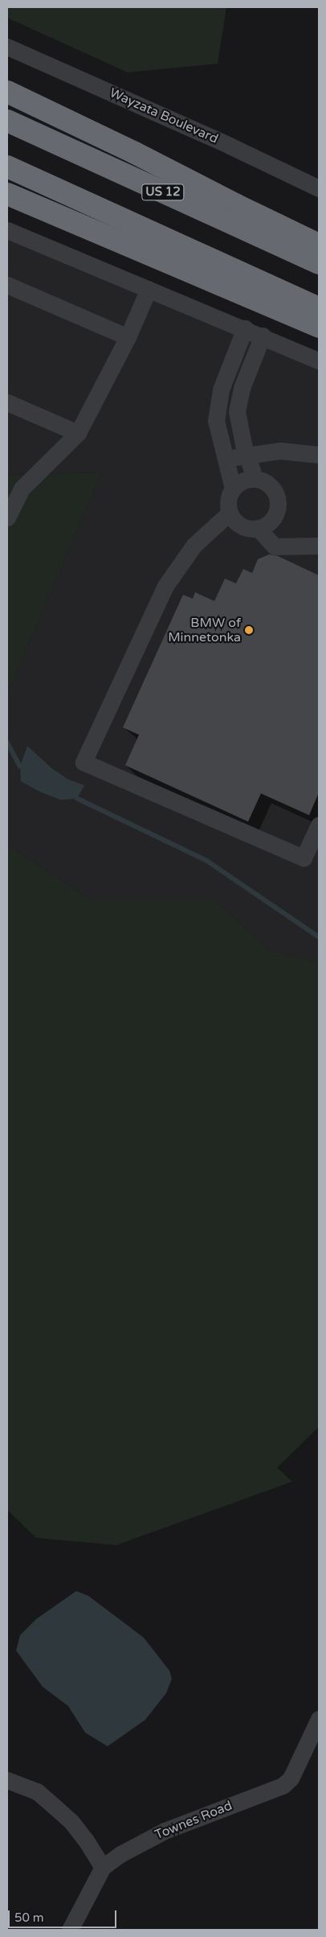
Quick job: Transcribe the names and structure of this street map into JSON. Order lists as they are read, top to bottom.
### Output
{
  "streets": {
    "highway": ["US 12"],
    "street": ["Wayzata Boulevard", "Townes Road"]
  },
  "places": ["BMW of Minnetonka"],
  "scale_bar": "50 m"
}
